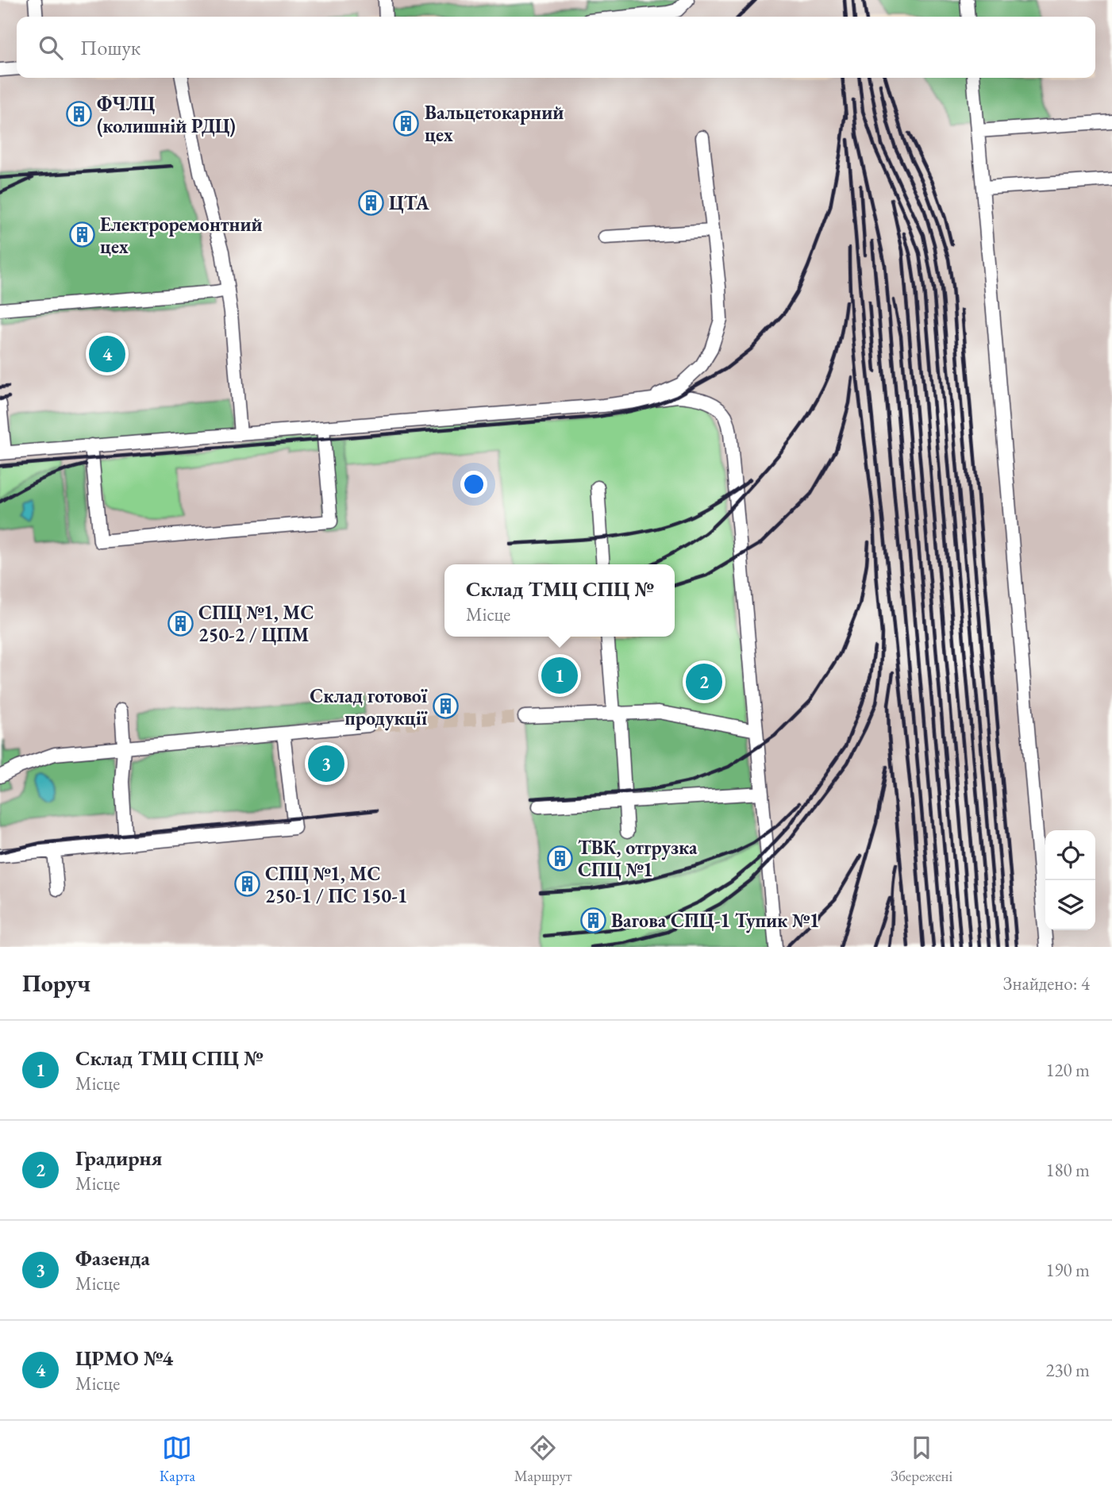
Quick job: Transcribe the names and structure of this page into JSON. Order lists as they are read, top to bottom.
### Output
{
  "places": {
    "building": [
      "ФЧЛЦ (колишній РДЦ)",
      "Вальцетокарний цех",
      "ЦТА",
      "Електроремонтний цех",
      "СПЦ №1, МС 250-2 / ЦПМ",
      "Склад готової продукції",
      "ТВК, отгрузка СПЦ №1",
      "СПЦ №1, МС 250-1 / ПС 150-1",
      "Вагова СПЦ-1 Тупик №1"
    ]
  },
  "page": {
    "search": "Пошук",
    "pins": [
      "4",
      "1",
      "2",
      "3"
    ],
    "popup": ["Склад ТМЦ СПЦ №", "Місце"],
    "heading": ["Поруч", "Знайдено: 4"],
    "list": [
      {
        "mark": "1",
        "name": "Склад ТМЦ СПЦ №",
        "note": "Місце",
        "value": "120 m"
      },
      {
        "mark": "2",
        "name": "Градирня",
        "note": "Місце",
        "value": "180 m"
      },
      {
        "mark": "3",
        "name": "Фазенда",
        "note": "Місце",
        "value": "190 m"
      },
      {
        "mark": "4",
        "name": "ЦРМО №4",
        "note": "Місце",
        "value": "230 m"
      }
    ],
    "nav": ["Карта", "Маршрут", "Збережені"]
  }
}
